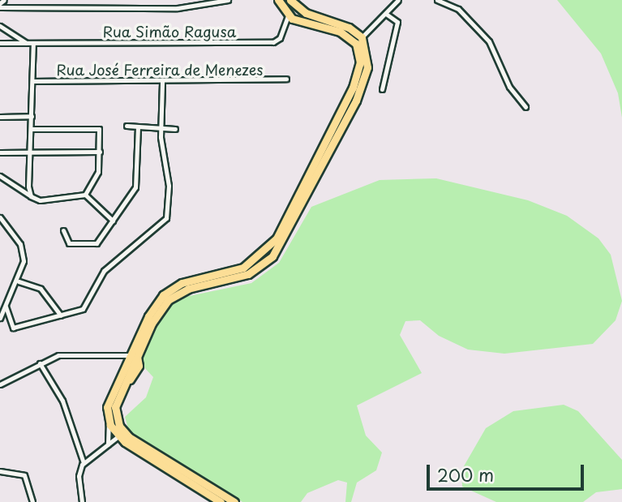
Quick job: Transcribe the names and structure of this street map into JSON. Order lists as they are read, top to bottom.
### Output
{
  "streets": {
    "street": ["Rua Simão Ragusa", "Rua José Ferreira de Menezes"]
  },
  "scale_bar": "200 m"
}
